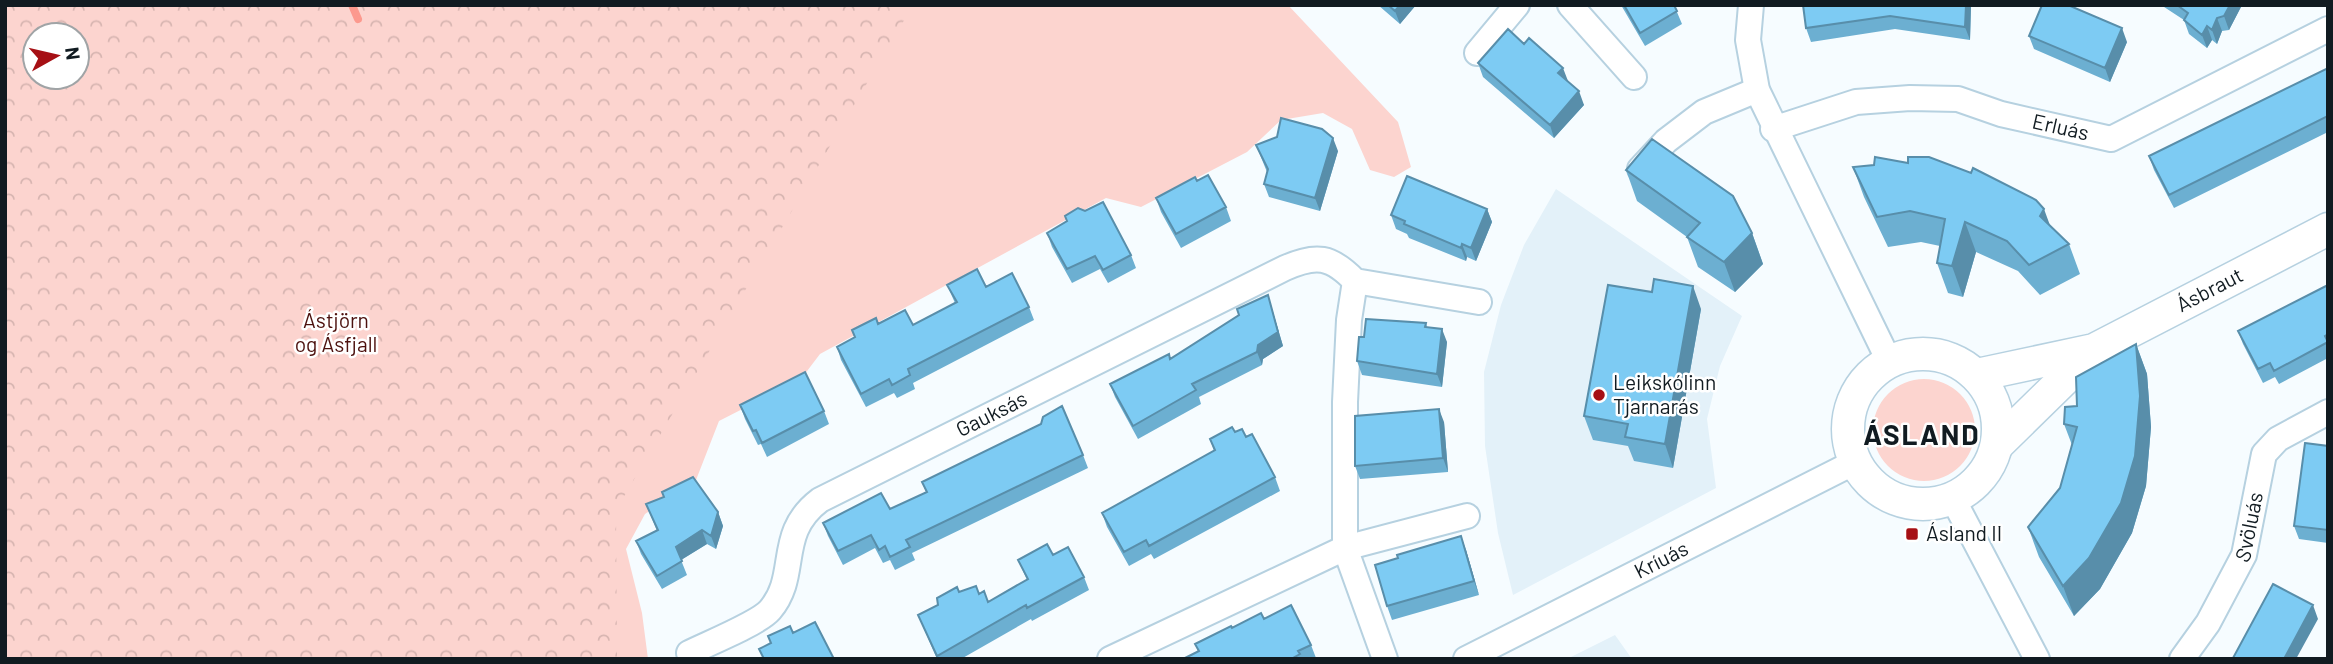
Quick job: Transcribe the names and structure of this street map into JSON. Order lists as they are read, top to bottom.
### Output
{
  "streets": {
    "street": [
      "Erluás",
      "Ásbraut",
      "Gauksás",
      "Svöluás",
      "Kríuás"
    ]
  },
  "crossings": [
    ["Ásbraut", "Kríuás"]
  ],
  "districts": ["ÁSLAND"],
  "parks": ["Ástjörn og Ásfjall"],
  "places": {
    "other": ["Leikskólinn Tjarnarás"],
    "transit": ["Ásland II"]
  },
  "north": "right"
}
